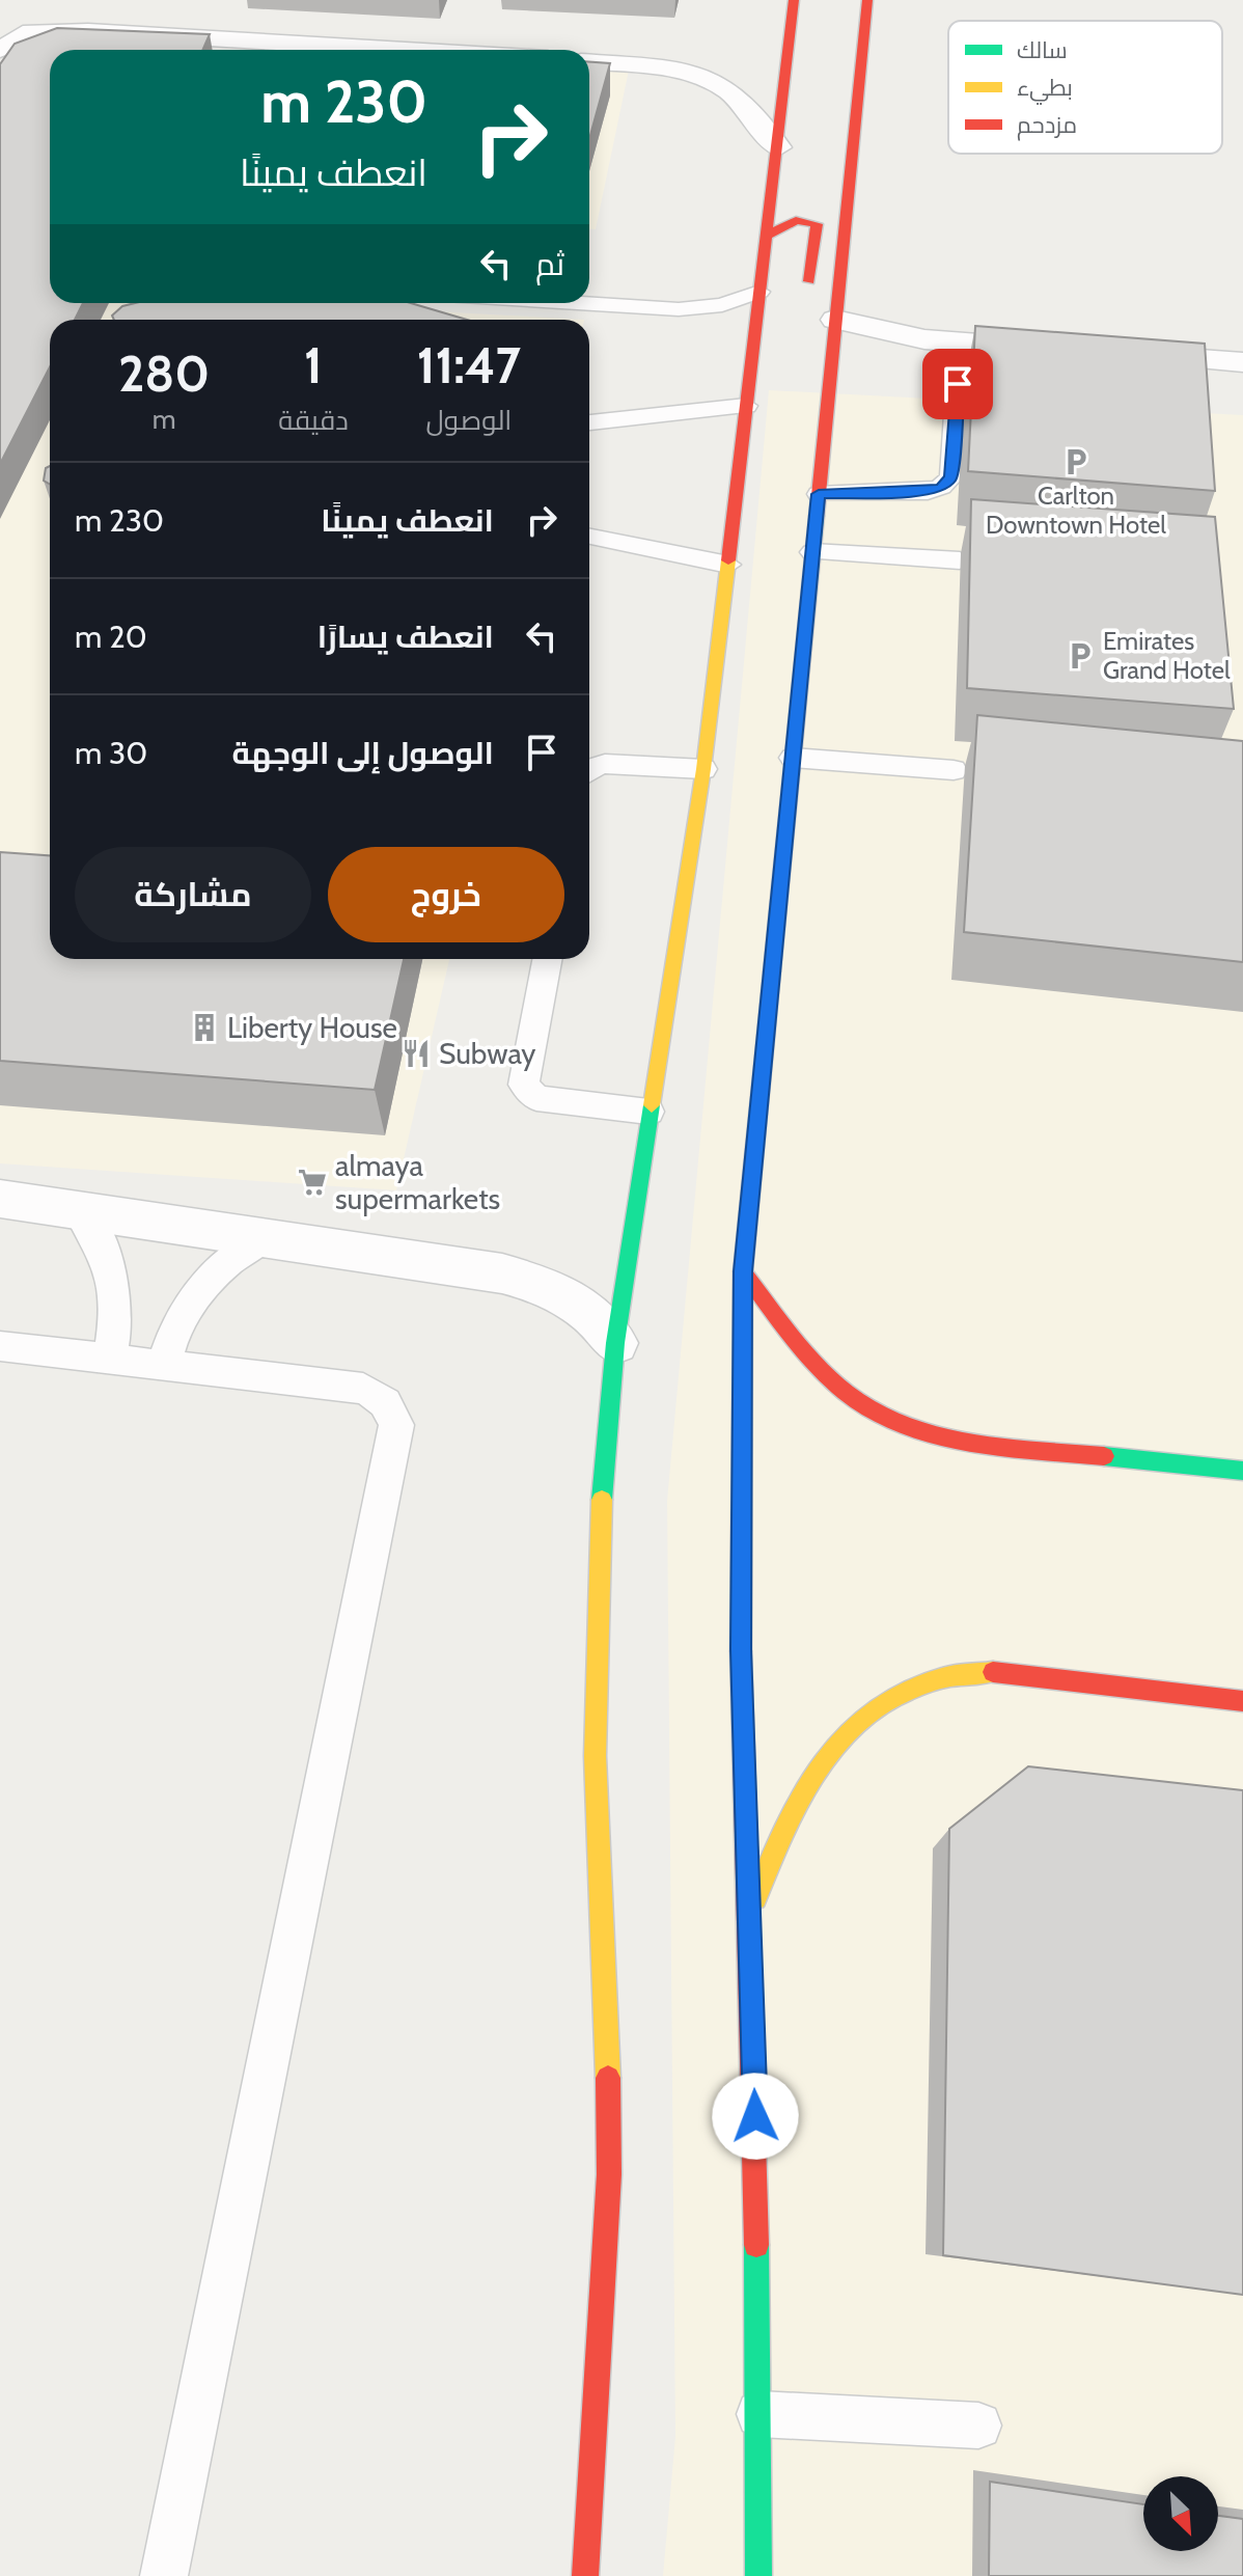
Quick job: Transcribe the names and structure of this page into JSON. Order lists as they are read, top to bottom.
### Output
{
  "places": {
    "parking": ["Carlton Downtown Hotel", "Emirates Grand Hotel"],
    "building": ["Liberty House"],
    "restaurant": ["Subway"],
    "supermarket": ["almaya supermarkets"]
  },
  "legend": ["سالك", "بطيء", "مزدحم"],
  "north": "bottom right",
  "page": {
    "turn": ["230 m", "انعطف يمينًا"],
    "then": "ثم",
    "eta": [
      "11:47",
      "الوصول",
      "1",
      "دقيقة",
      "280",
      "m"
    ],
    "list": [
      {
        "name": "انعطف يمينًا",
        "value": "230 m"
      },
      {
        "name": "انعطف يسارًا",
        "value": "20 m"
      },
      {
        "name": "الوصول إلى الوجهة",
        "value": "30 m"
      }
    ],
    "buttons": ["خروج", "مشاركة"]
  }
}
